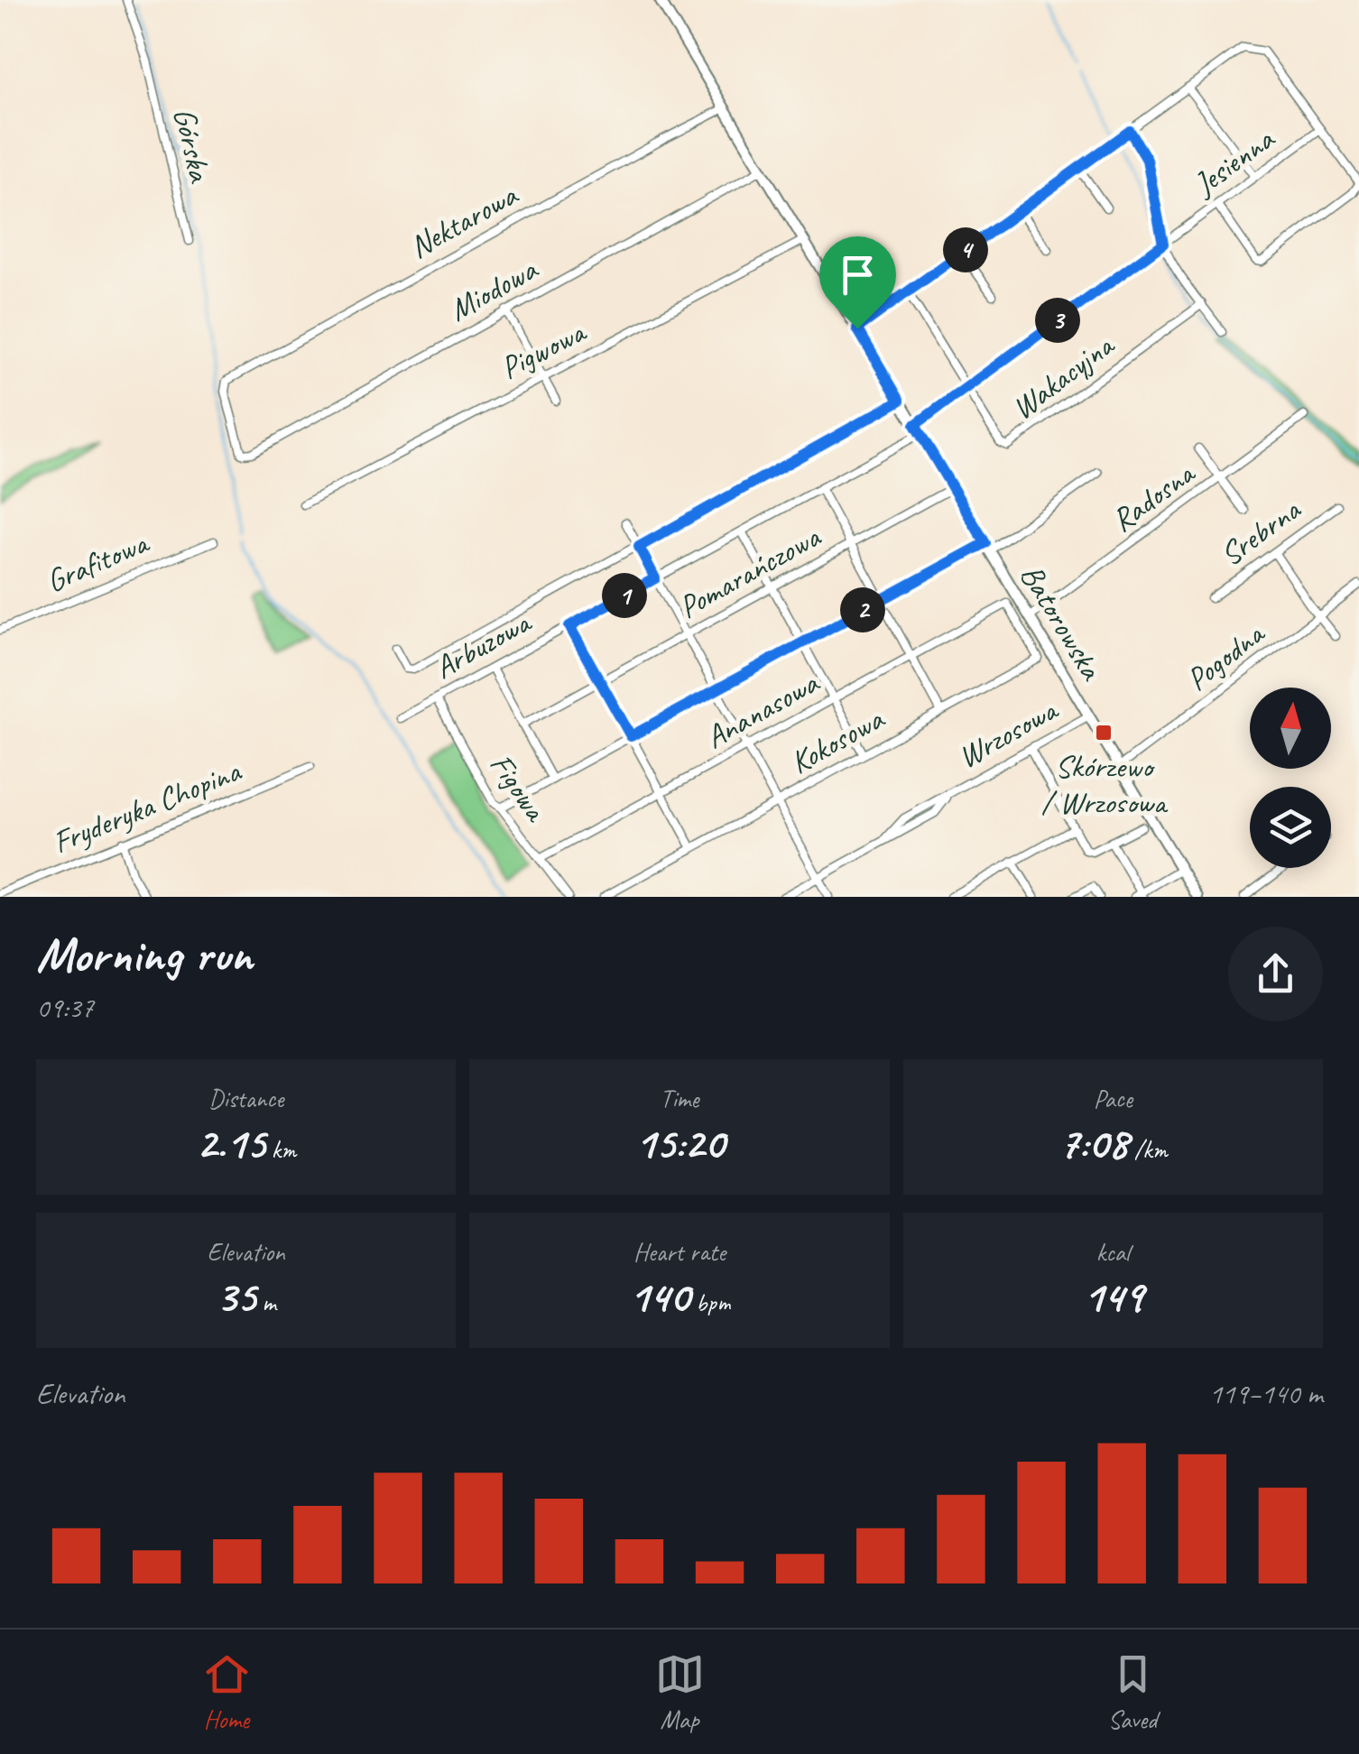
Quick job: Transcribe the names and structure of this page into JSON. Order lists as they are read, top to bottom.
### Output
{
  "streets": {
    "street": [
      "Górska",
      "Jesienna",
      "Nektarowa",
      "Miodowa",
      "Pigwowa",
      "Wakacyjna",
      "Radosna",
      "Srebrna",
      "Grafitowa",
      "Pomarańczowa",
      "Batorowska",
      "Arbuzowa",
      "Pogodna",
      "Ananasowa",
      "Wrzosowa",
      "Kokosowa",
      "Figowa",
      "Fryderyka Chopina"
    ]
  },
  "crossings": [
    ["Jesienna", "Wakacyjna"],
    ["Jesienna", "Batorowska"],
    ["Jesienna", "Arbuzowa"],
    ["Nektarowa", "Miodowa"],
    ["Nektarowa", "Batorowska"],
    ["Miodowa", "Batorowska"],
    ["Pigwowa", "Batorowska"],
    ["Radosna", "Batorowska"],
    ["Pomarańczowa", "Batorowska"],
    ["Batorowska", "Arbuzowa"],
    ["Batorowska", "Pogodna"],
    ["Batorowska", "Wrzosowa"],
    ["Arbuzowa", "Figowa"],
    ["Ananasowa", "Kokosowa"],
    ["Ananasowa", "Figowa"]
  ],
  "places": {
    "transit": ["Skórzewo / Wrzosowa"]
  },
  "north": "top",
  "page": {
    "pins": [
      "4",
      "3",
      "1",
      "2"
    ],
    "heading": ["Morning run", "09:37"],
    "stats": [
      ["Distance", "2.15 km"],
      ["Time", "15:20"],
      ["Pace", "7:08 /km"],
      ["Elevation", "35 m"],
      ["Heart rate", "140 bpm"],
      ["kcal", "149"]
    ],
    "chart": ["Elevation", "119–140 m"],
    "tabs": ["Home", "Map", "Saved"]
  }
}
